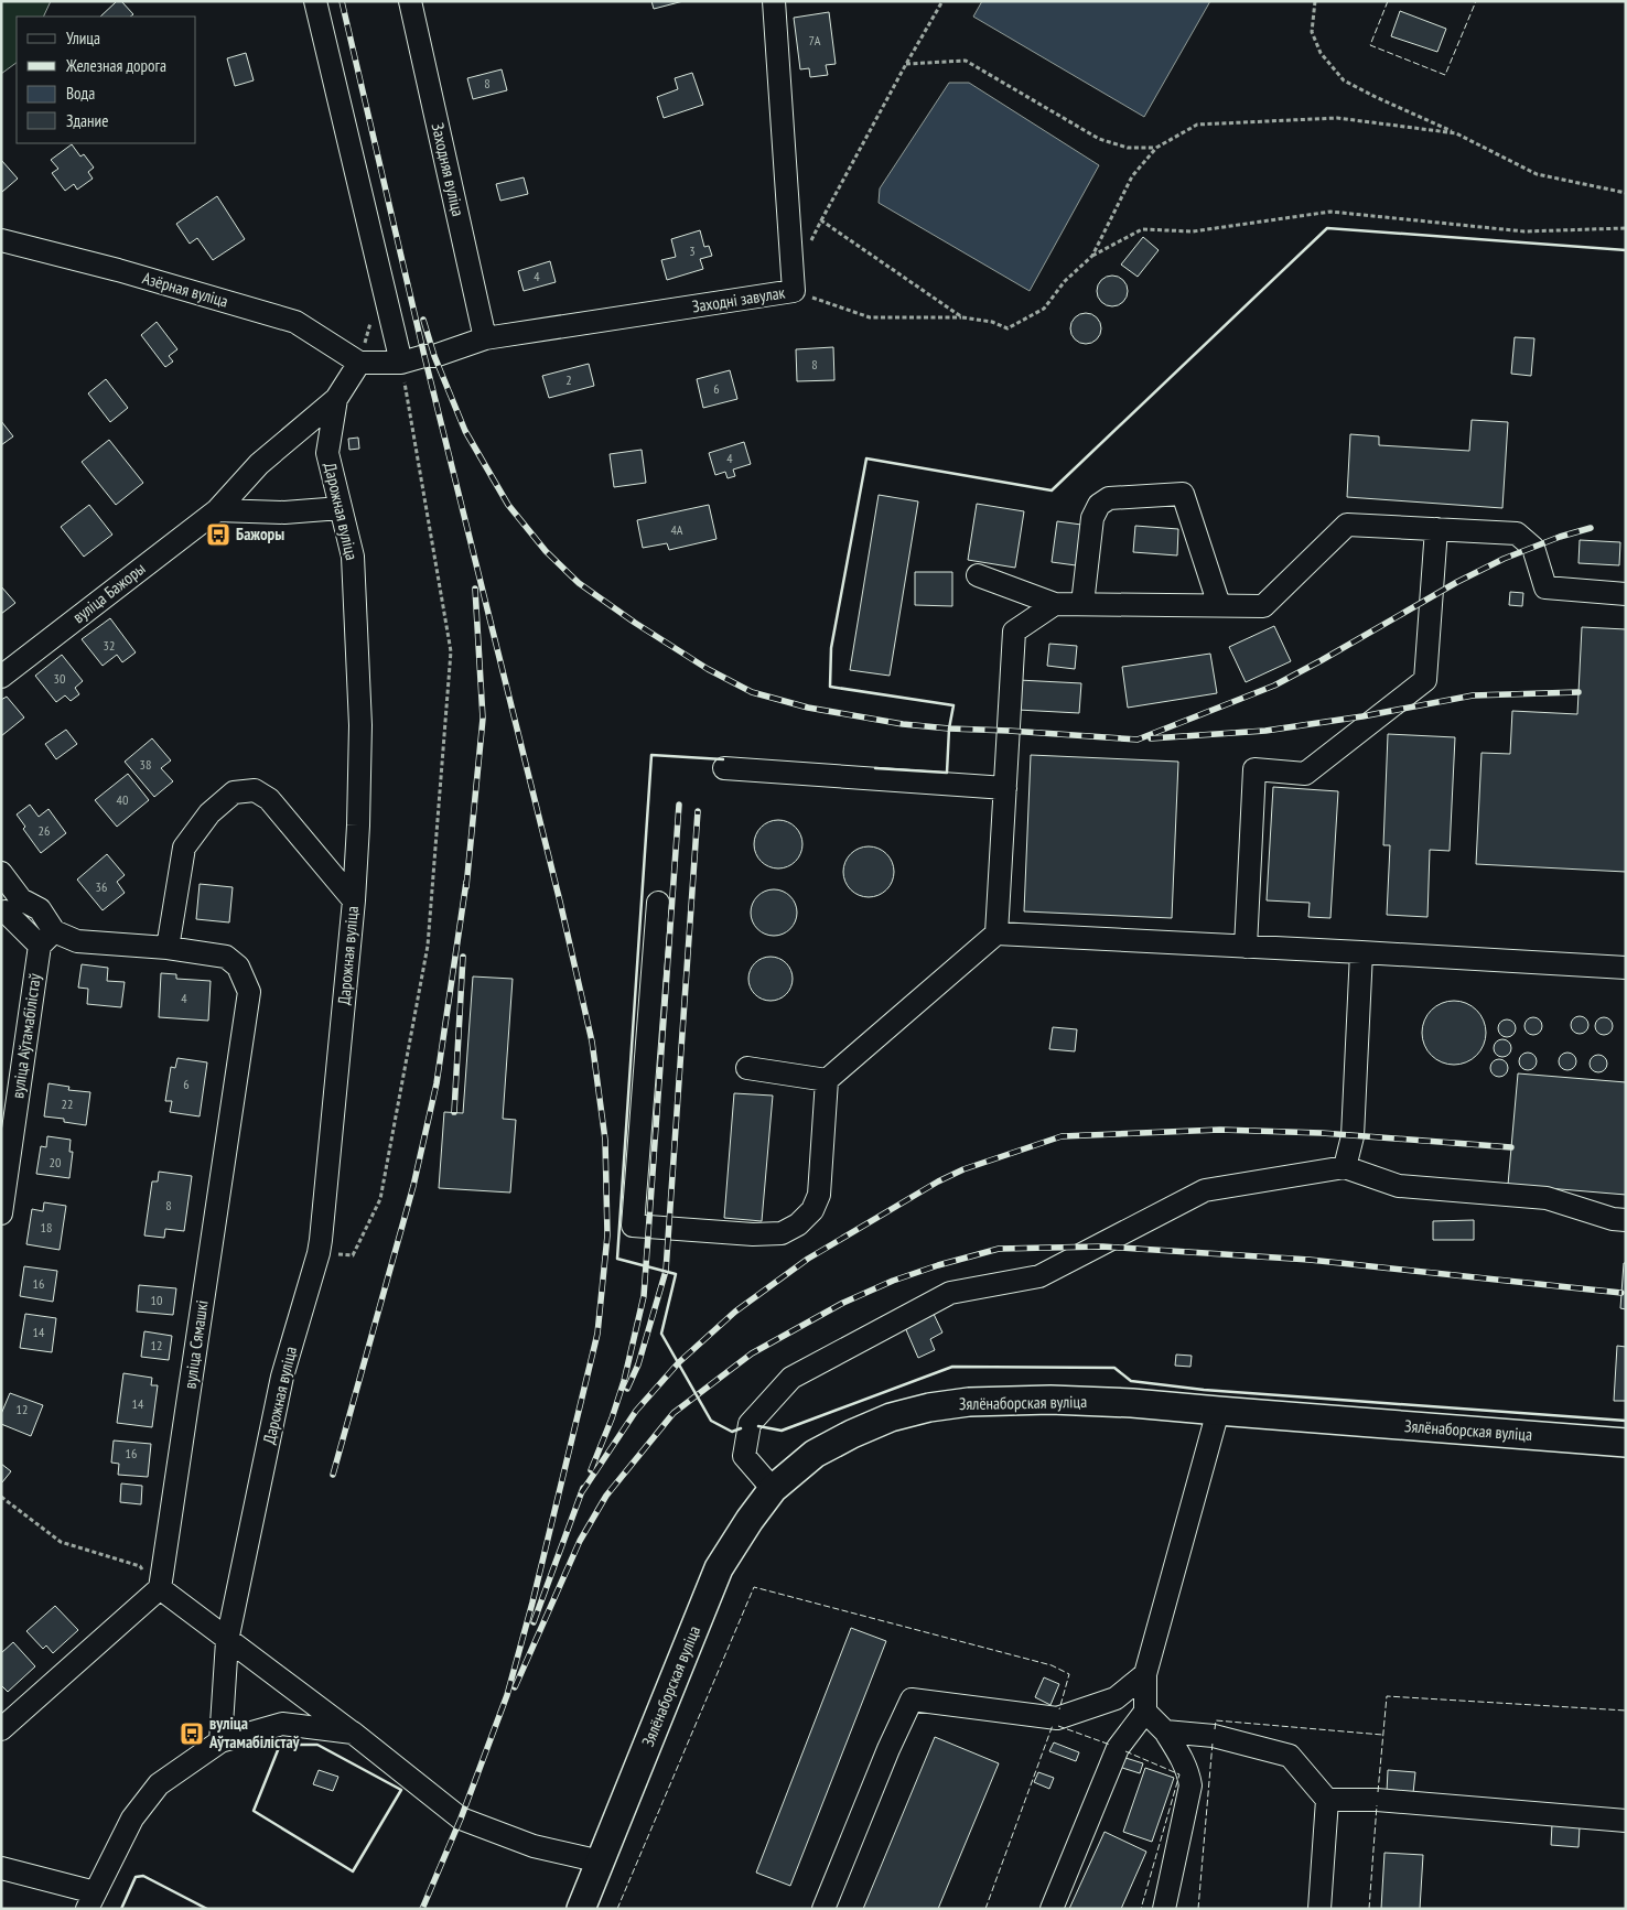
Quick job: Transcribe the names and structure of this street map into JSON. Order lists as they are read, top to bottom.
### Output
{
  "streets": {
    "main road": ["Зялёнаборская вуліца"],
    "street": [
      "Заходняя вуліца",
      "Азёрная вуліца",
      "Заходні завулак",
      "Дарожная вуліца",
      "вуліца Бажоры",
      "вуліца Аўтамабілістаў",
      "вуліца Сямашкі"
    ]
  },
  "crossings": [
    ["Заходняя вуліца", "Заходні завулак"],
    ["Азёрная вуліца", "Дарожная вуліца"],
    ["Дарожная вуліца", "вуліца Бажоры"],
    ["вуліца Аўтамабілістаў", "вуліца Сямашкі"]
  ],
  "places": {
    "bus stop": ["Бажоры", "вуліца Аўтамабілістаў"]
  },
  "house_numbers": [
    "7А",
    "8",
    "3",
    "4",
    "8",
    "2",
    "6",
    "4",
    "4А",
    "32",
    "30",
    "38",
    "40",
    "26",
    "36",
    "4",
    "6",
    "22",
    "20",
    "8",
    "18",
    "16",
    "10",
    "14",
    "12",
    "14",
    "12",
    "16"
  ],
  "legend": [
    "Улица",
    "Железная дорога",
    "Вода",
    "Здание"
  ]
}
